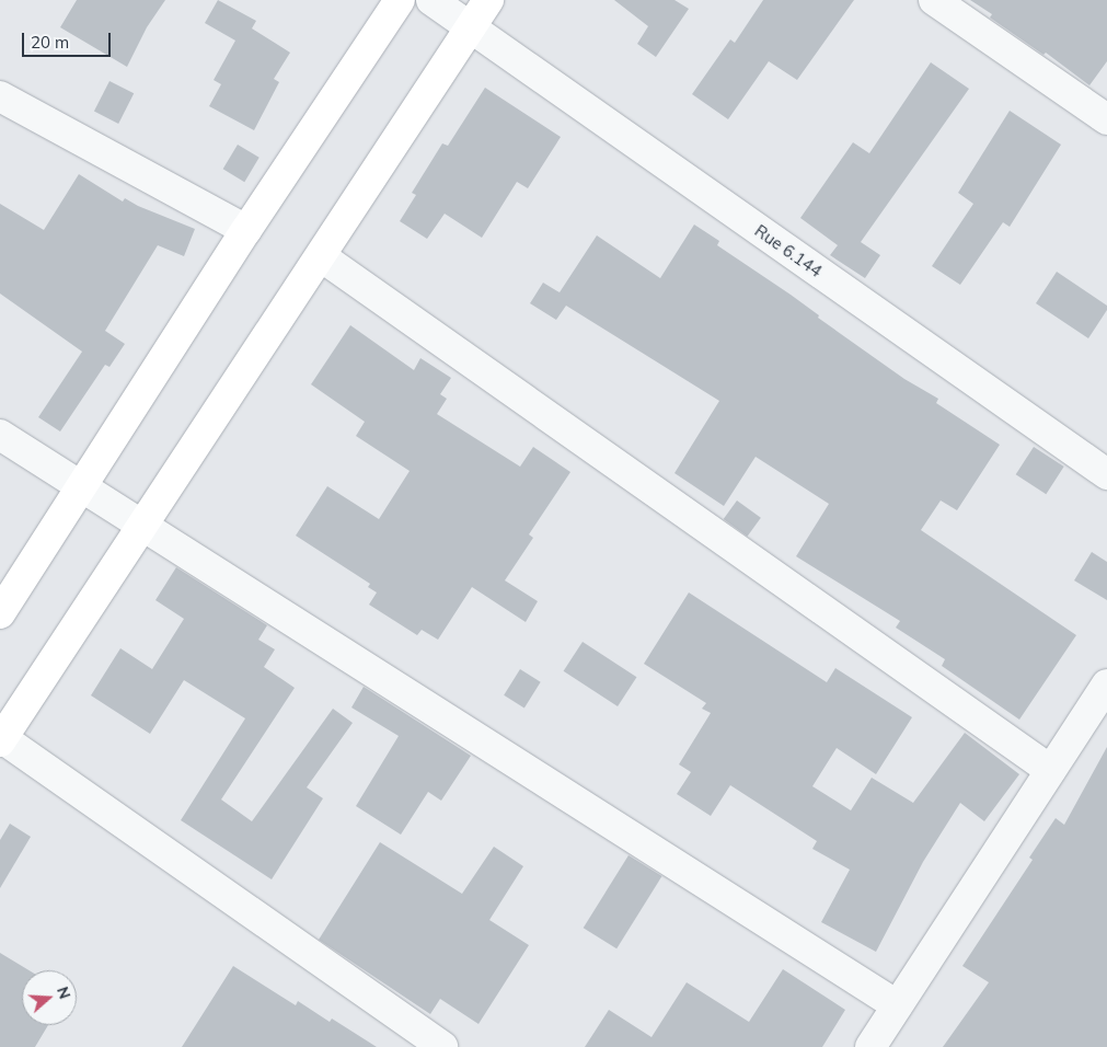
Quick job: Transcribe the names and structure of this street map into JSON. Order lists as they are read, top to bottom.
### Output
{
  "streets": {
    "street": ["Rue 6.144"]
  },
  "scale_bar": "20 m",
  "north": "right"
}
